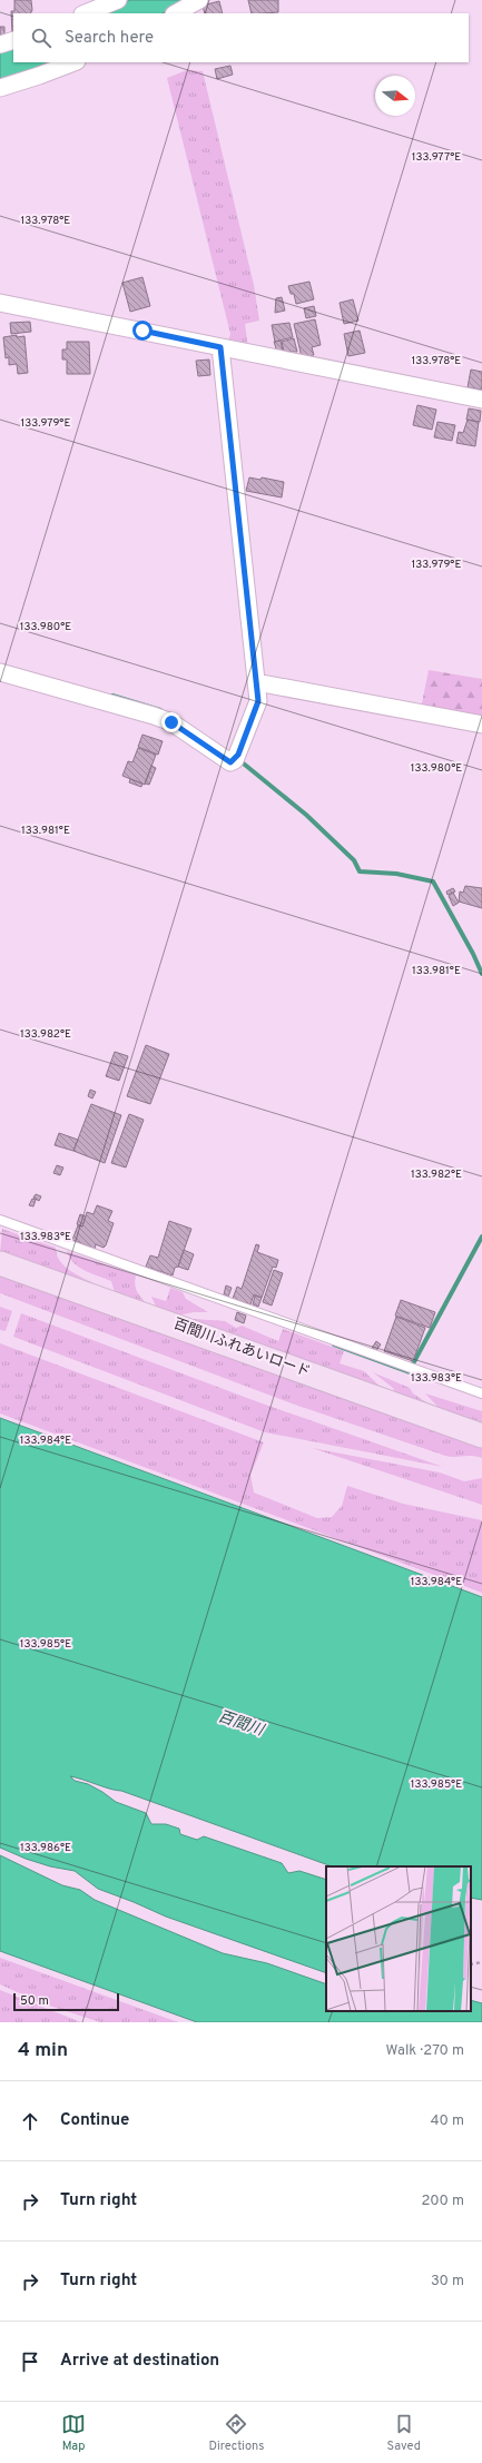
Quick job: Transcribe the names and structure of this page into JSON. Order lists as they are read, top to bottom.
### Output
{
  "streets": {
    "street": ["百間川ふれあいロード"]
  },
  "water": ["百間川"],
  "scale_bar": "50 m",
  "north": "right",
  "page": {
    "search": "Search here",
    "scale": "50 m",
    "heading": ["4 min", "Walk · 270 m"],
    "list": [
      ["Continue", "40 m"],
      ["Turn right", "200 m"],
      ["Turn right", "30 m"],
      "Arrive at destination"
    ],
    "nav": ["Map", "Directions", "Saved"]
  },
  "coordinates": [
    "133.977°E",
    "133.978°E",
    "133.979°E",
    "133.980°E",
    "133.981°E",
    "133.982°E",
    "133.983°E",
    "133.984°E",
    "133.985°E",
    "133.986°E"
  ]
}
